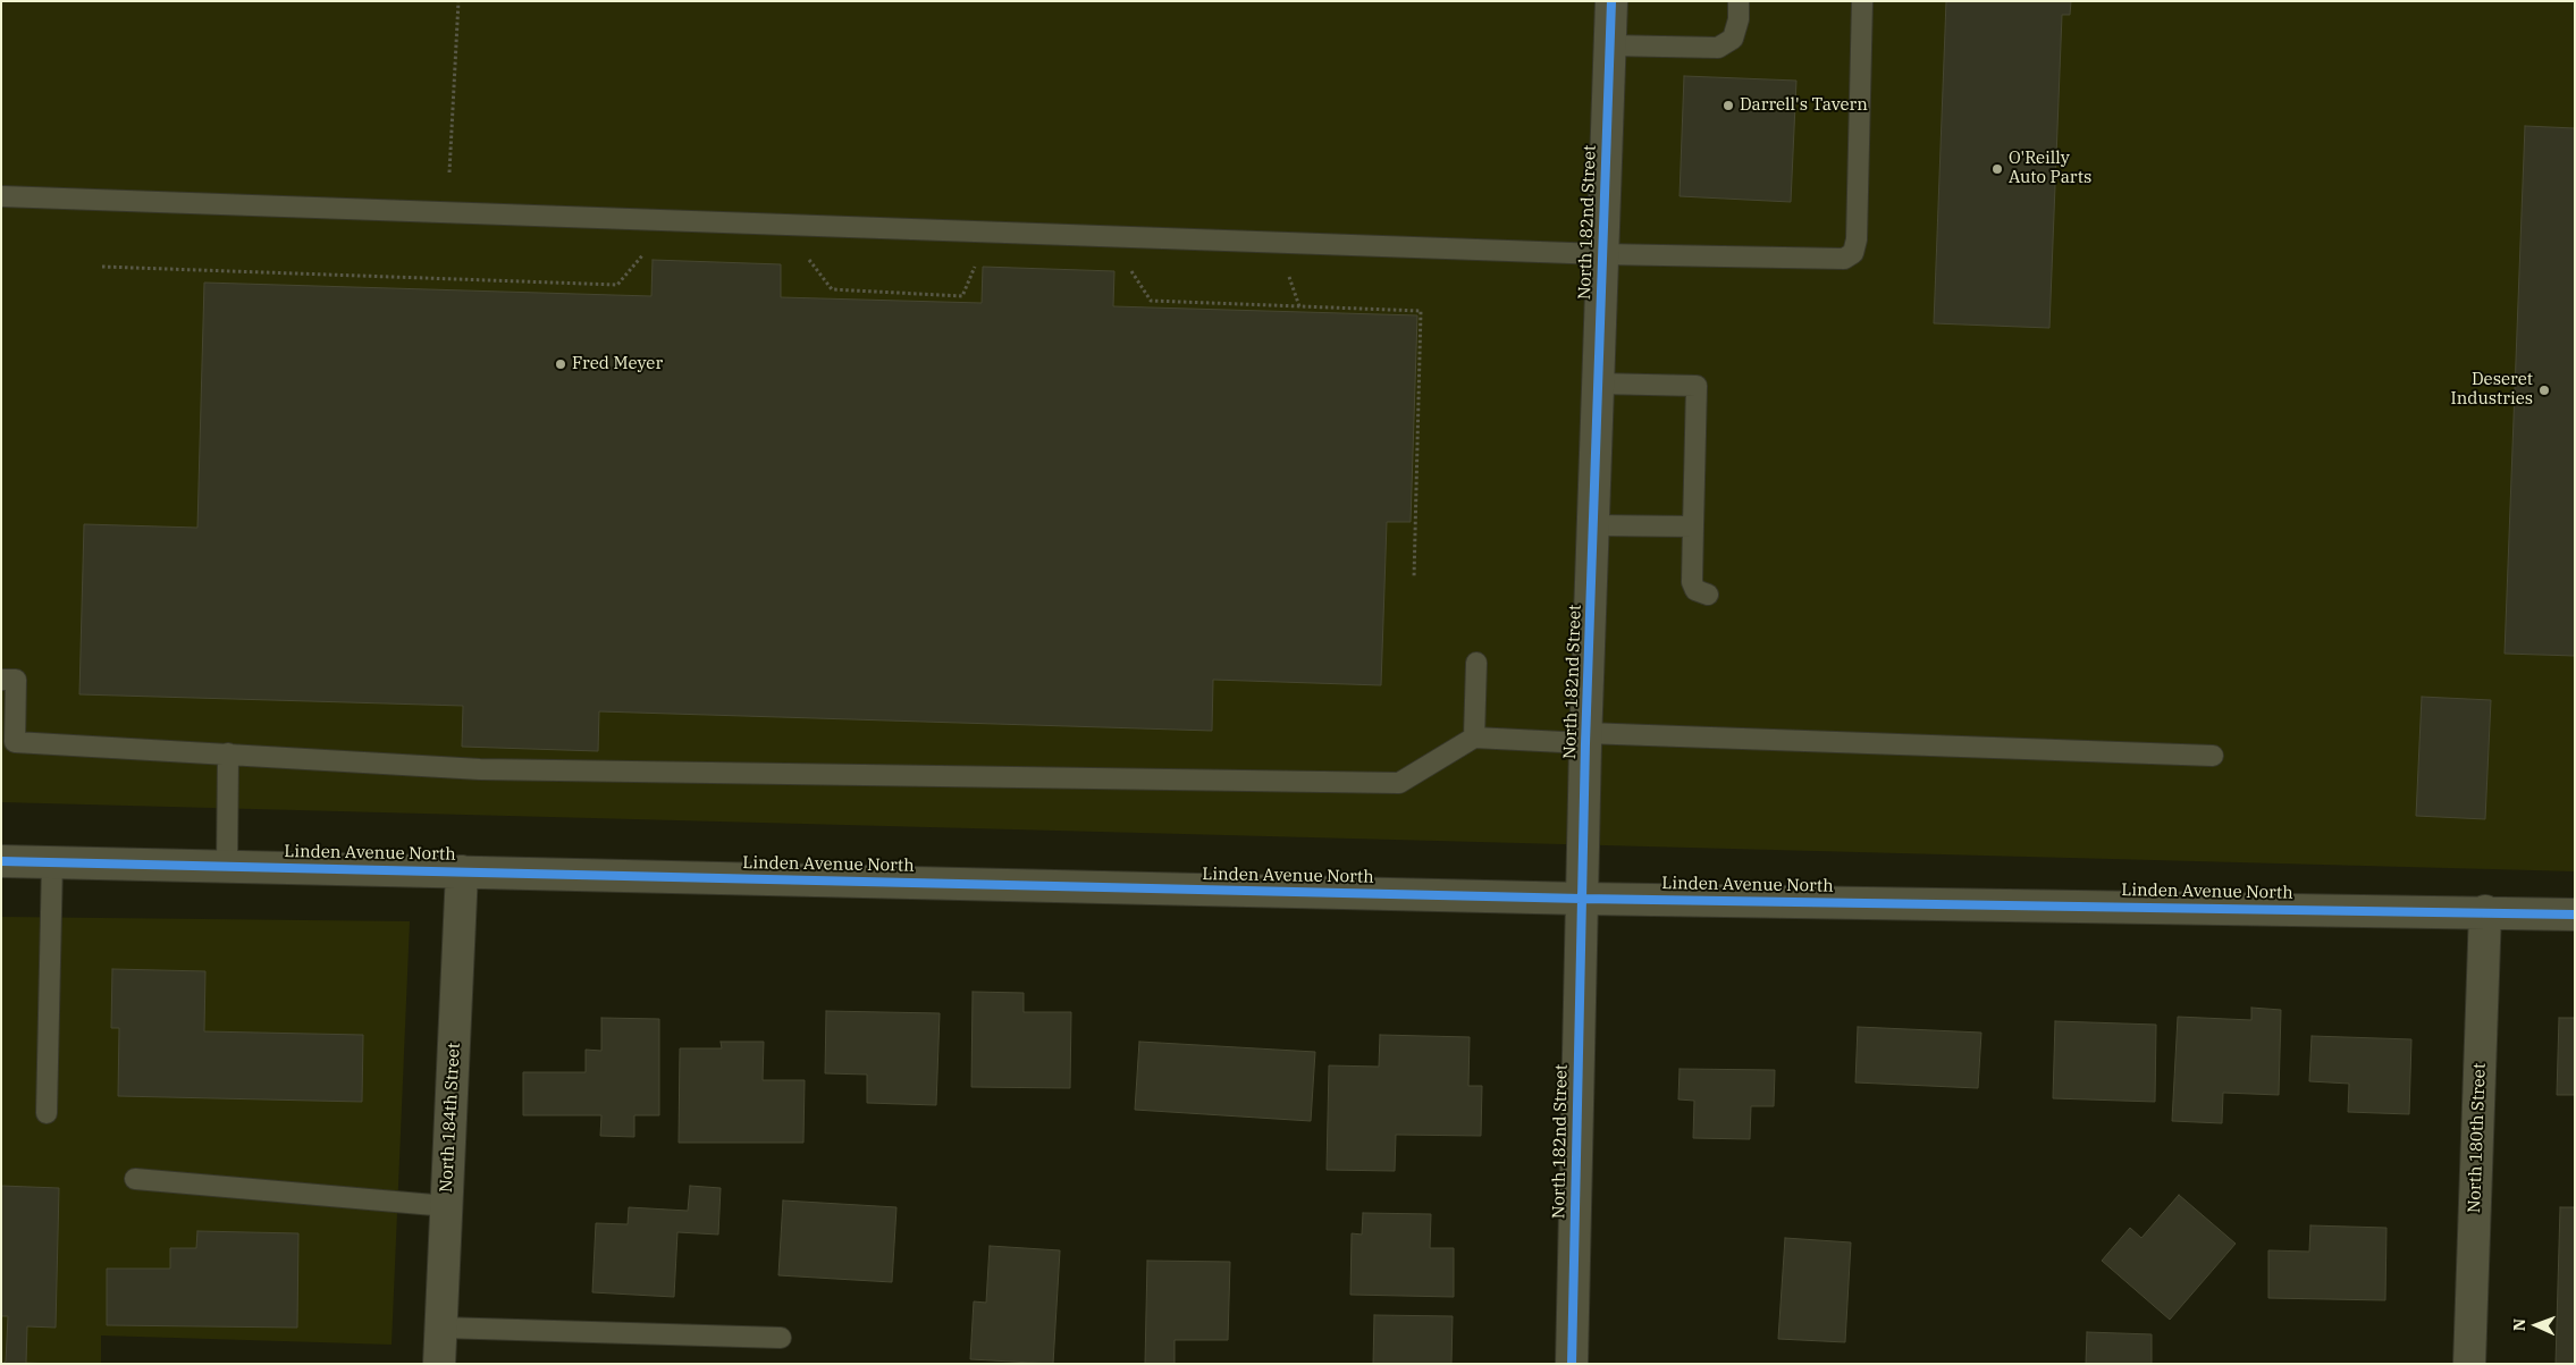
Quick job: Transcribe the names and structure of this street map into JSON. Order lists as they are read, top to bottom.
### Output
{
  "streets": {
    "street": [
      "North 182nd Street",
      "Linden Avenue North",
      "North 184th Street",
      "North 180th Street"
    ]
  },
  "crossings": [
    ["North 182nd Street", "Linden Avenue North"],
    ["Linden Avenue North", "North 184th Street"],
    ["Linden Avenue North", "North 180th Street"]
  ],
  "places": [
    "Darrell's Tavern",
    "O'Reilly Auto Parts",
    "Fred Meyer",
    "Deseret Industries"
  ],
  "north": "left"
}
